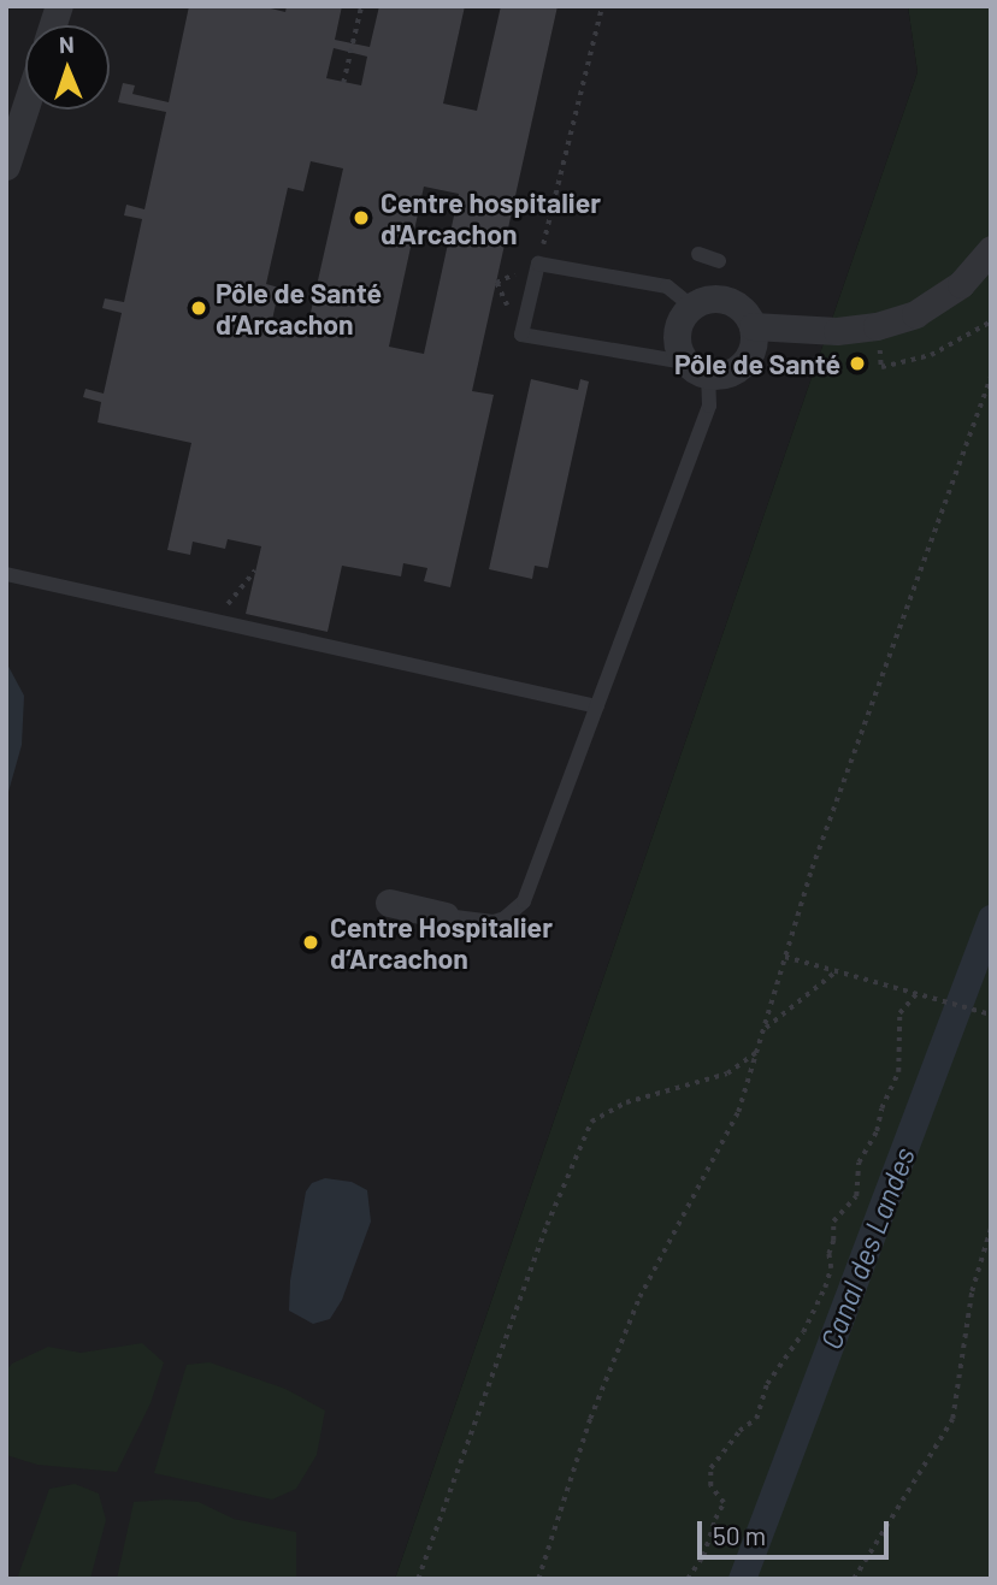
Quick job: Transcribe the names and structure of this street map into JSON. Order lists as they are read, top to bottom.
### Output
{
  "water": ["Canal des Landes"],
  "places": [
    "Centre hospitalier d'Arcachon",
    "Pôle de Santé d’Arcachon",
    "Pôle de Santé",
    "Centre Hospitalier d‘Arcachon"
  ],
  "scale_bar": "50 m",
  "north": "top"
}
